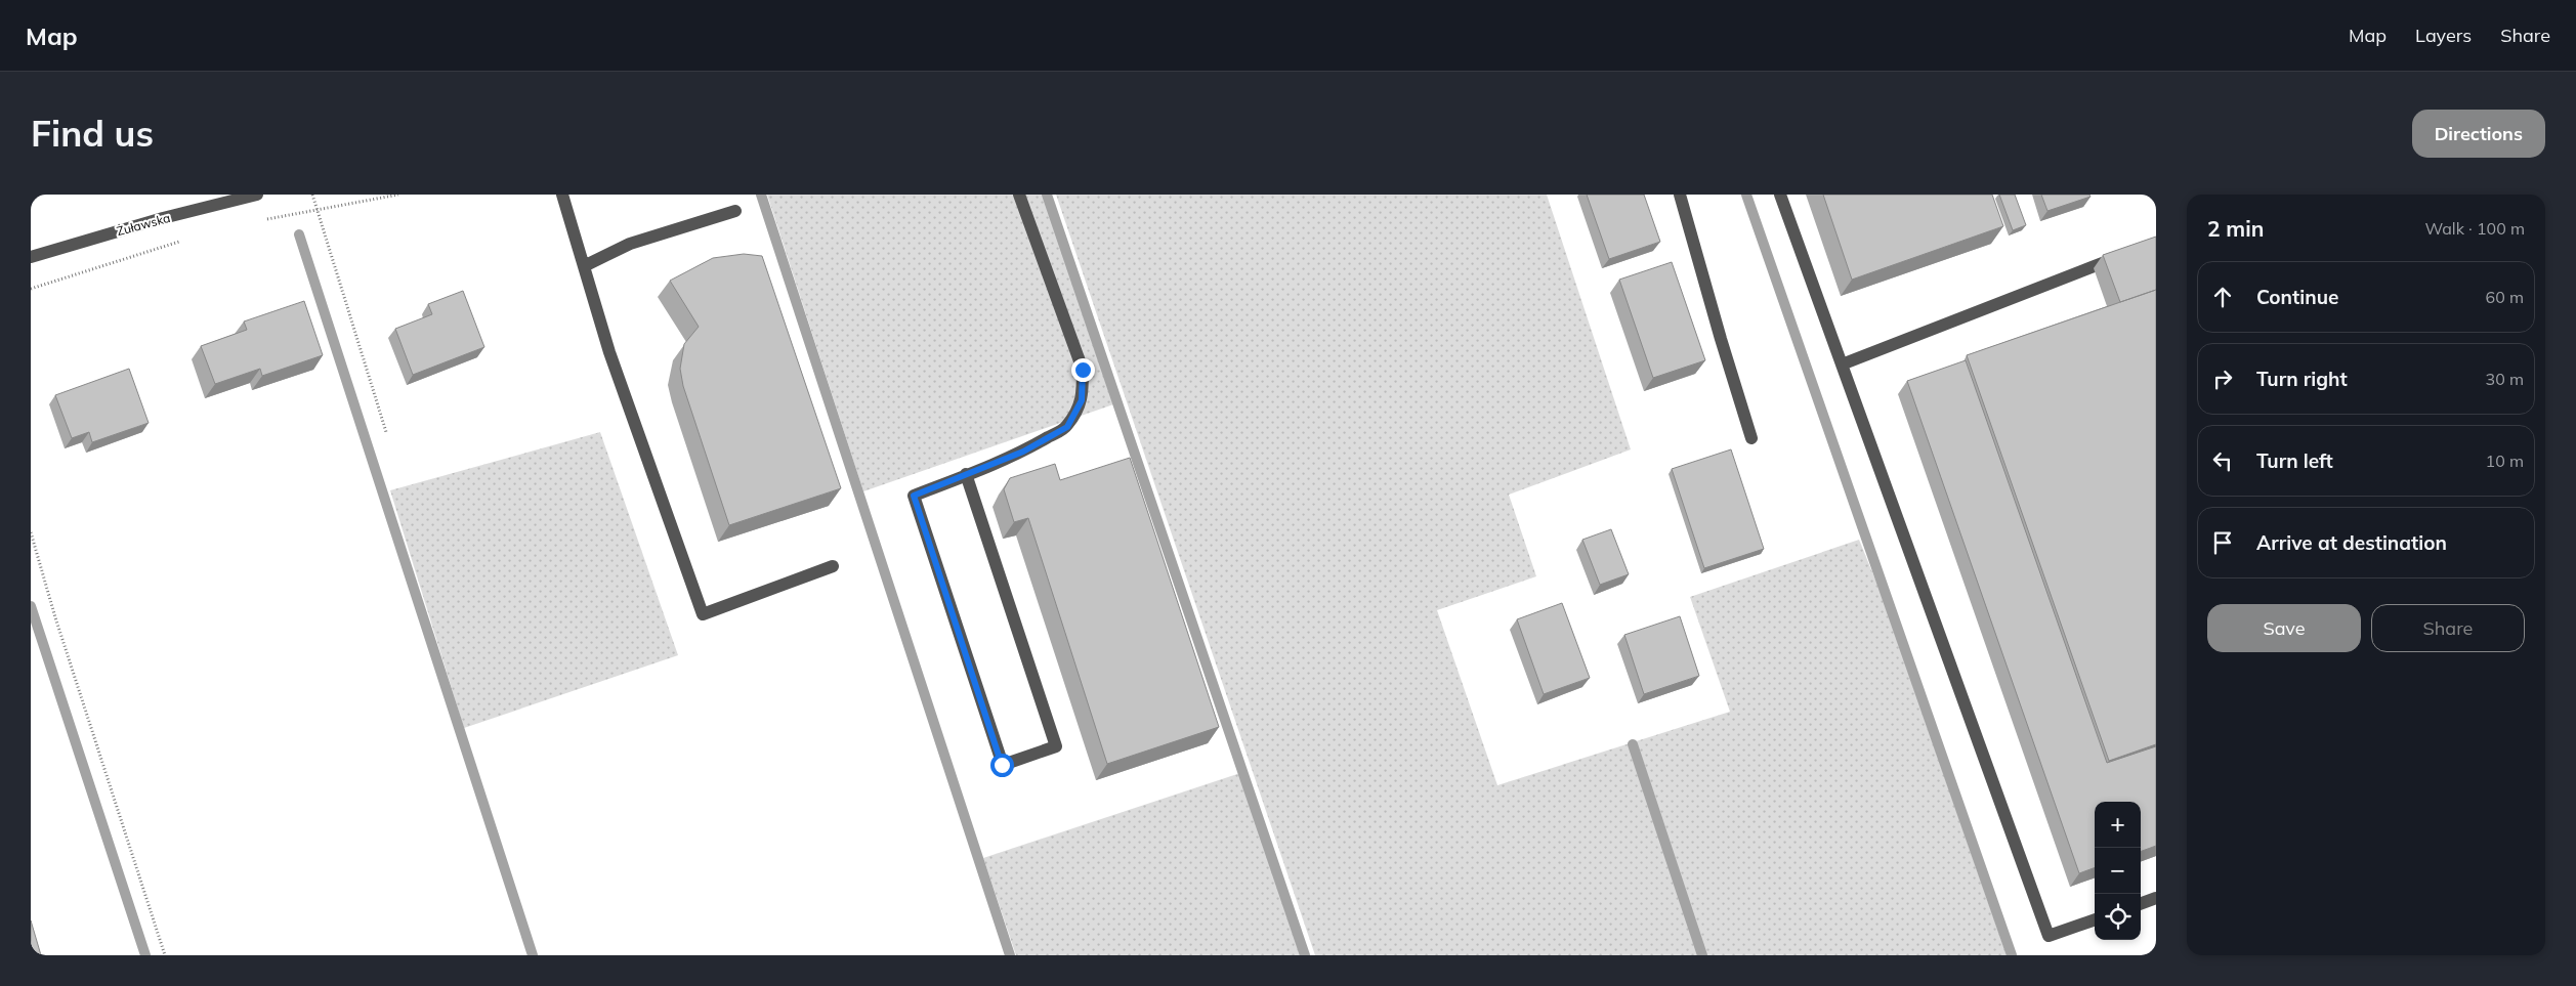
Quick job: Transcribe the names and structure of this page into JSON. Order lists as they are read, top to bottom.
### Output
{
  "streets": {
    "street": ["Żuławska"]
  },
  "page": {
    "header": "Map",
    "nav": ["Map", "Layers", "Share"],
    "buttons": [
      "Directions",
      ["Save", "Share"]
    ],
    "title": "Find us",
    "heading": ["2 min", "Walk · 100 m"],
    "list": [
      ["Continue", "60 m"],
      ["Turn right", "30 m"],
      ["Turn left", "10 m"],
      "Arrive at destination"
    ],
    "map_buttons": ["+", "−"]
  }
}
